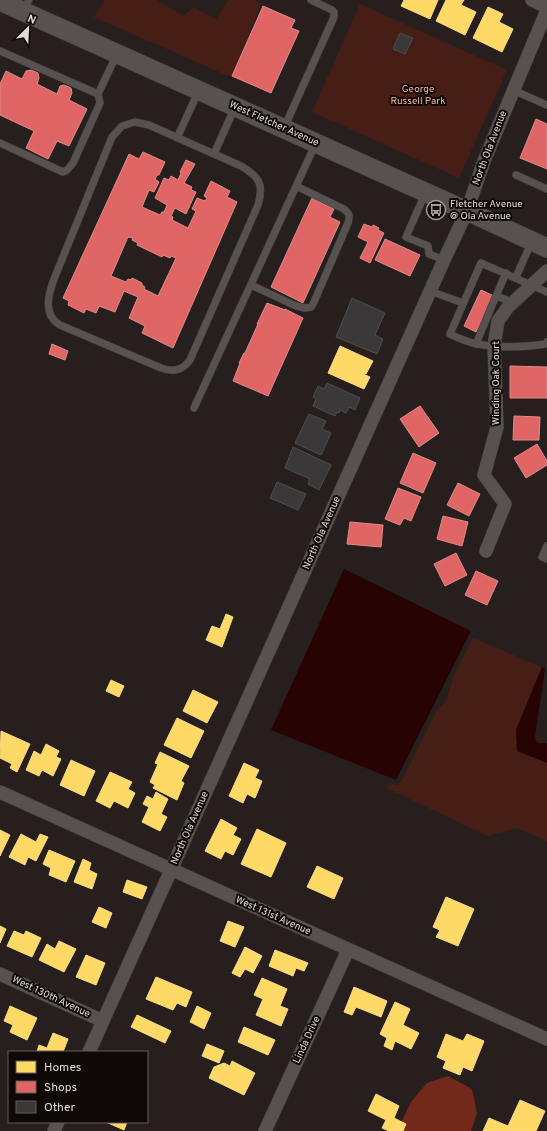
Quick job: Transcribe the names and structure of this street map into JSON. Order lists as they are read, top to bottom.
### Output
{
  "streets": {
    "main road": ["West Fletcher Avenue"],
    "street": [
      "North Ola Avenue",
      "Winding Oak Court",
      "West 131st Avenue",
      "West 130th Avenue",
      "Linda Drive"
    ]
  },
  "crossings": [
    ["West Fletcher Avenue", "North Ola Avenue"],
    ["North Ola Avenue", "West 131st Avenue"],
    ["North Ola Avenue", "West 130th Avenue"],
    ["West 131st Avenue", "Linda Drive"]
  ],
  "parks": ["George Russell Park"],
  "places": {
    "bus stop": ["Fletcher Avenue @ Ola Avenue"]
  },
  "legend": ["Homes", "Shops", "Other"],
  "north": "top right"
}
